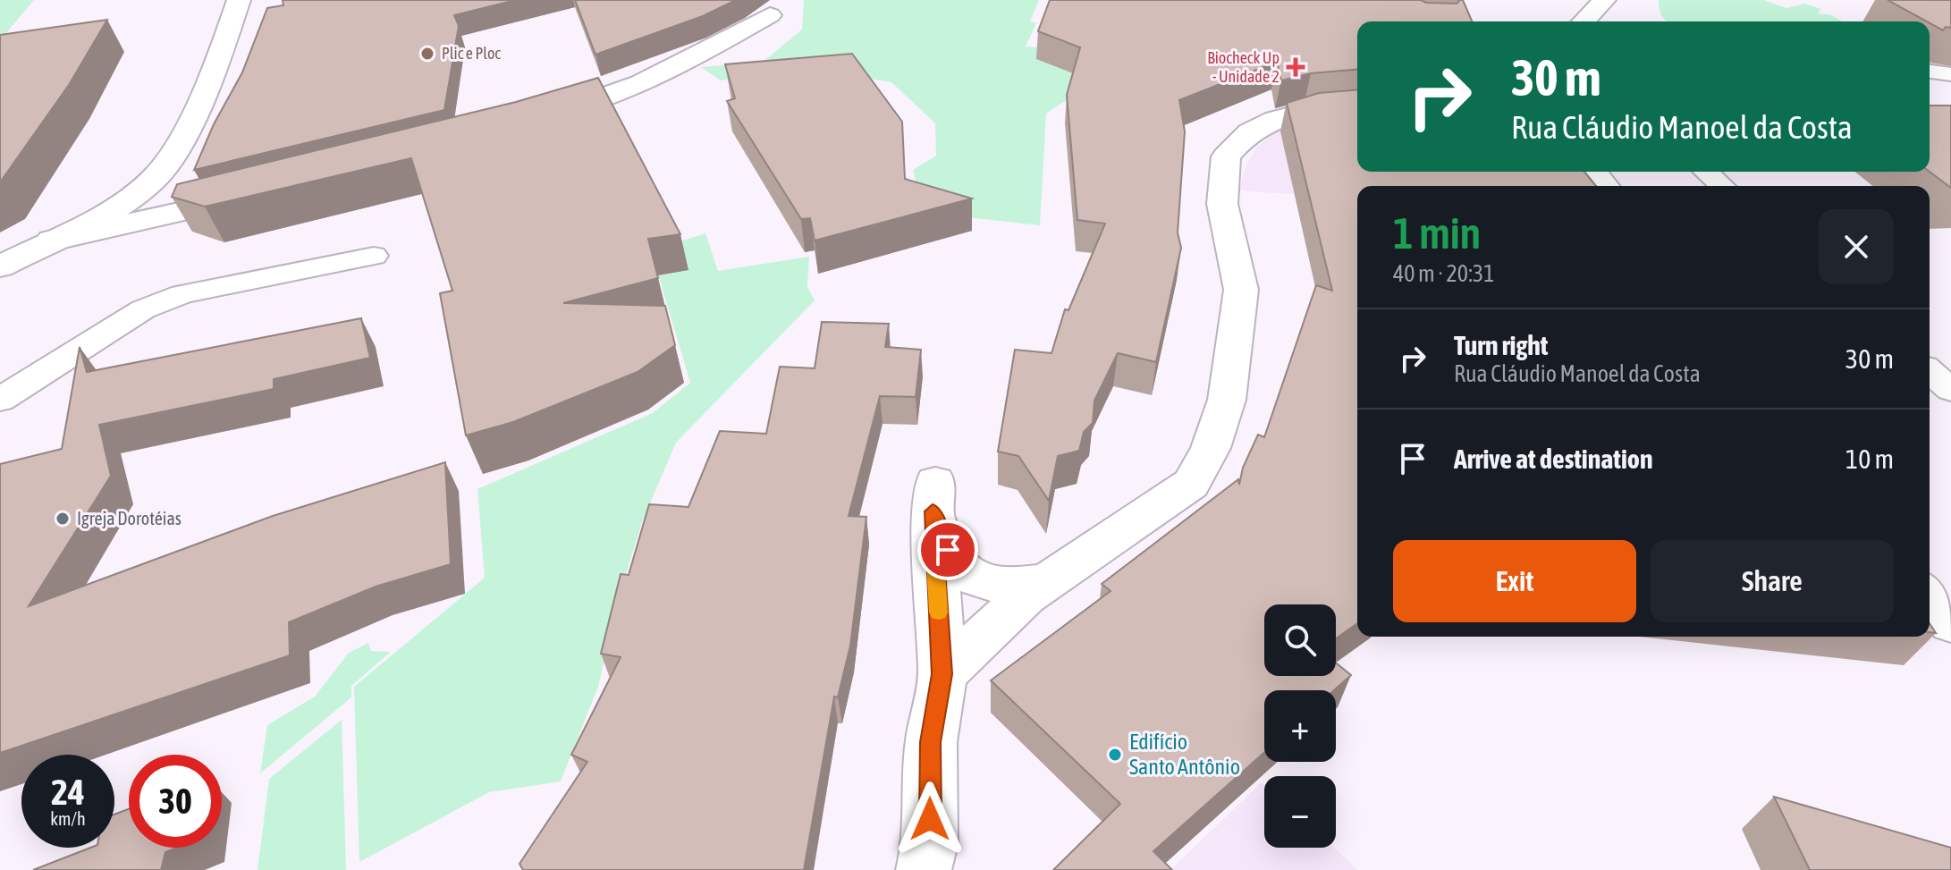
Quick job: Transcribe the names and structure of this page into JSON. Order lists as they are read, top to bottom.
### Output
{
  "places": {
    "other": ["Plic e Ploc", "Igreja Dorotéias", "Edifício Santo Antônio"],
    "health": ["Biocheck Up - Unidade 2"]
  },
  "page": {
    "turn": ["30 m", "Rua Cláudio Manoel da Costa"],
    "heading": ["1 min", "40 m · 20:31"],
    "list": [
      {
        "name": "Turn right",
        "note": "Rua Cláudio Manoel da Costa",
        "value": "30 m"
      },
      {
        "name": "Arrive at destination",
        "value": "10 m"
      }
    ],
    "buttons": ["Exit", "Share"],
    "map_buttons": ["+", "−"],
    "speed": "24 km/h",
    "limit": "30"
  }
}
